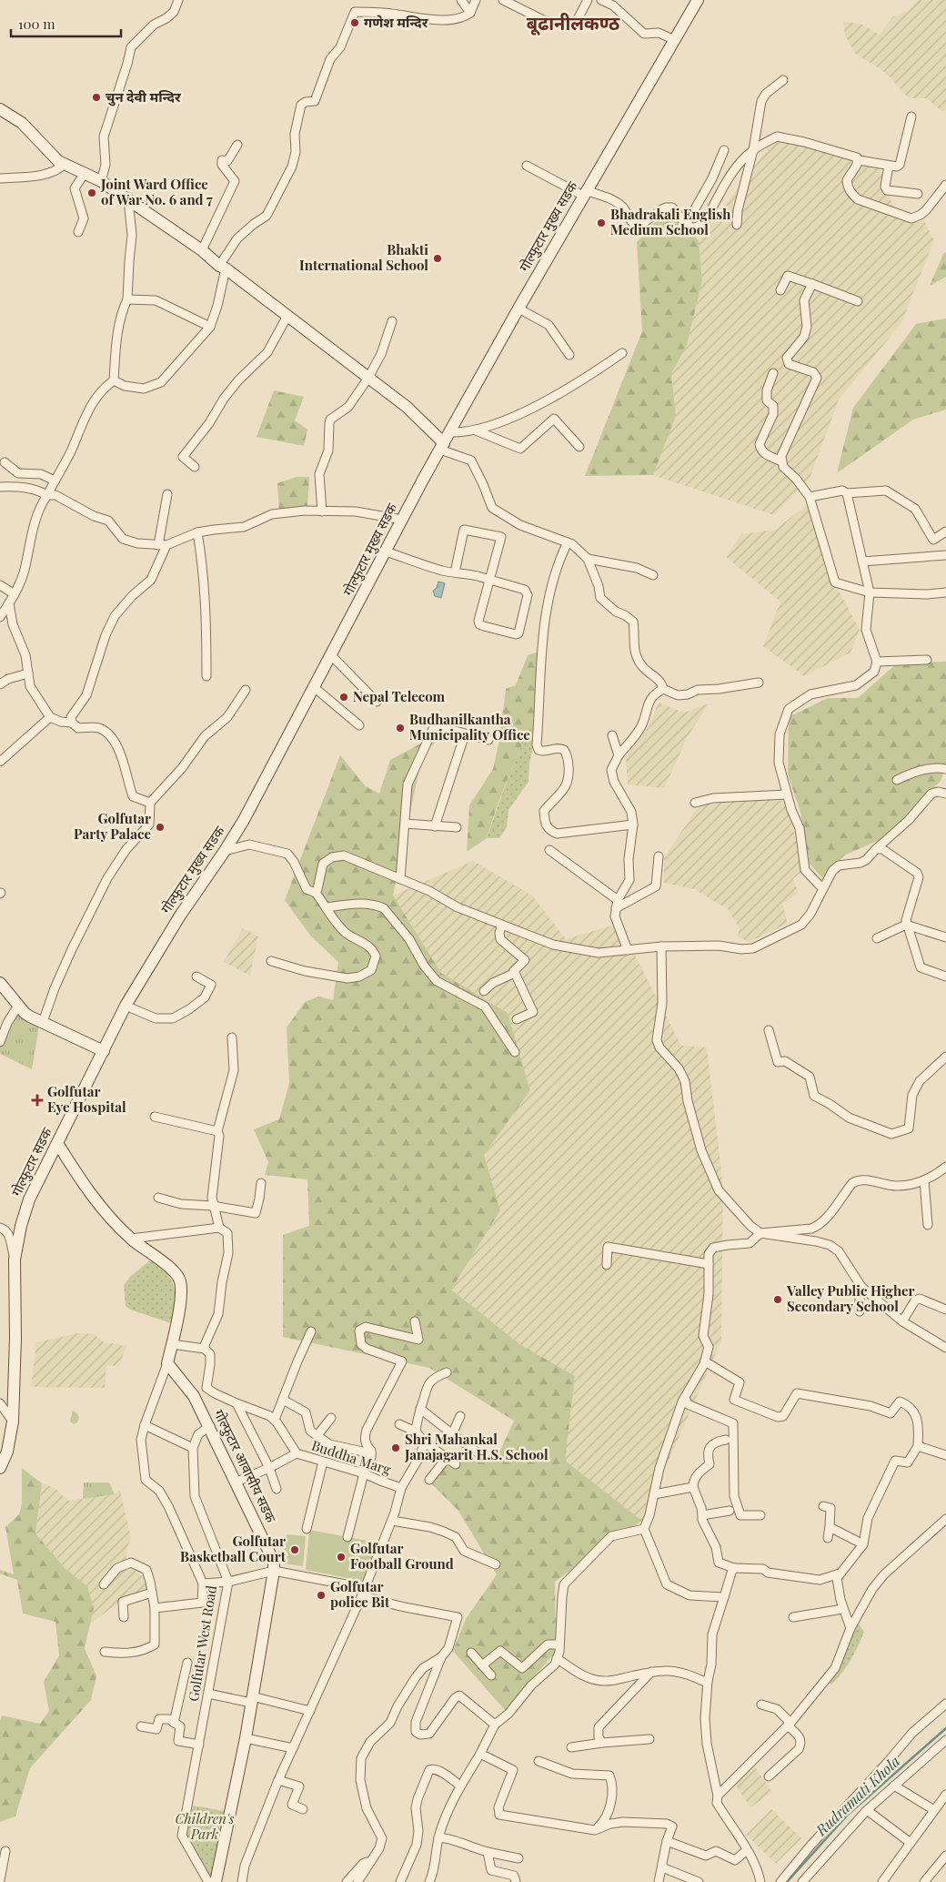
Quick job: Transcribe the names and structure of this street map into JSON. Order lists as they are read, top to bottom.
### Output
{
  "streets": {
    "main road": ["गोल्फुटार मुख्य सडक", "गोल्फुटार सडक", "गोल्फुटार आवासीय सडक"],
    "street": ["Buddha Marg", "Golfutar West Road"]
  },
  "crossings": [
    ["गोल्फुटार मुख्य सडक", "गोल्फुटार सडक"],
    ["गोल्फुटार आवासीय सडक", "Golfutar West Road"]
  ],
  "districts": ["बूढानीलकण्ठ"],
  "water": ["Rudramati Khola"],
  "parks": ["Children's Park"],
  "places": {
    "other": [
      "गणेश मन्दिर",
      "चुन देवी मन्दिर",
      "Joint Ward Office of War No. 6 and 7",
      "Bhadrakali English Medium School",
      "Bhakti International School",
      "Nepal Telecom",
      "Budhanilkantha Municipality Office",
      "Golfutar Party Palace",
      "Valley Public Higher Secondary School",
      "Shri Mahankal Janajagarit H.S. School",
      "Golfutar Basketball Court",
      "Golfutar Football Ground",
      "Golfutar police Bit"
    ],
    "health": ["Golfutar Eye Hospital"]
  },
  "scale_bar": "100 m"
}
